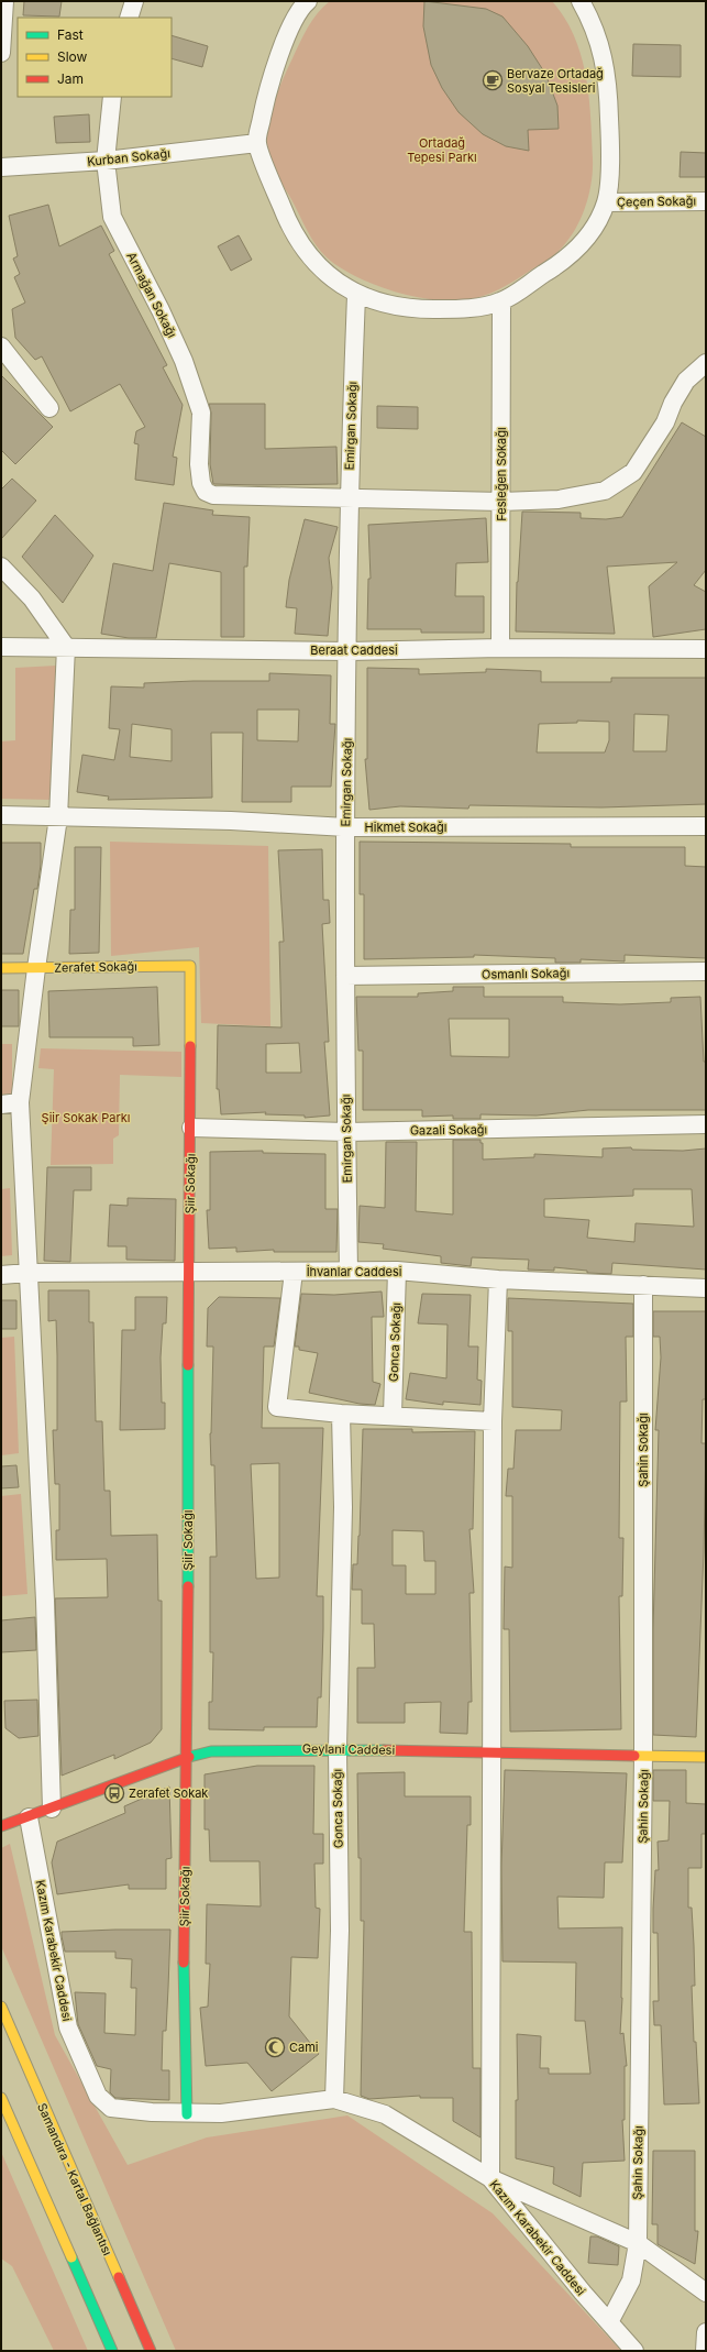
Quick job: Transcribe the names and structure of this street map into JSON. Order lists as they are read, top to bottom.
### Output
{
  "streets": {
    "main road": [
      "Zerafet Sokağı",
      "Şiir Sokağı",
      "Geylani Caddesi",
      "Samandıra - Kartal Bağlantısı"
    ],
    "street": [
      "Kurban Sokağı",
      "Çeçen Sokağı",
      "Armağan Sokağı",
      "Emirgan Sokağı",
      "Fesleğen Sokağı",
      "Beraat Caddesi",
      "Hikmet Sokağı",
      "Osmanlı Sokağı",
      "Gazali Sokağı",
      "İhvanlar Caddesi",
      "Gonca Sokağı",
      "Şahin Sokağı",
      "Kazım Karabekir Caddesi"
    ]
  },
  "crossings": [
    ["Kurban Sokağı", "Armağan Sokağı"],
    ["Armağan Sokağı", "Emirgan Sokağı"],
    ["Emirgan Sokağı", "Beraat Caddesi"],
    ["Emirgan Sokağı", "Hikmet Sokağı"],
    ["Emirgan Sokağı", "Osmanlı Sokağı"],
    ["Emirgan Sokağı", "Gazali Sokağı"],
    ["Emirgan Sokağı", "İhvanlar Caddesi"],
    ["Fesleğen Sokağı", "Beraat Caddesi"],
    ["Zerafet Sokağı", "Şiir Sokağı"],
    ["Gazali Sokağı", "Şiir Sokağı"],
    ["Şiir Sokağı", "İhvanlar Caddesi"],
    ["Şiir Sokağı", "Geylani Caddesi"],
    ["Şiir Sokağı", "Kazım Karabekir Caddesi"],
    ["İhvanlar Caddesi", "Gonca Sokağı"],
    ["İhvanlar Caddesi", "Şahin Sokağı"],
    ["Gonca Sokağı", "Geylani Caddesi"],
    ["Gonca Sokağı", "Kazım Karabekir Caddesi"],
    ["Şahin Sokağı", "Geylani Caddesi"],
    ["Şahin Sokağı", "Kazım Karabekir Caddesi"],
    ["Geylani Caddesi", "Kazım Karabekir Caddesi"]
  ],
  "parks": ["Ortadağ Tepesi Parkı", "Şiir Sokak Parkı"],
  "places": {
    "cafe": ["Bervaze Ortadağ Sosyal Tesisleri"],
    "bus stop": ["Zerafet Sokak"],
    "mosque": ["Cami"]
  },
  "legend": ["Fast", "Slow", "Jam"]
}
